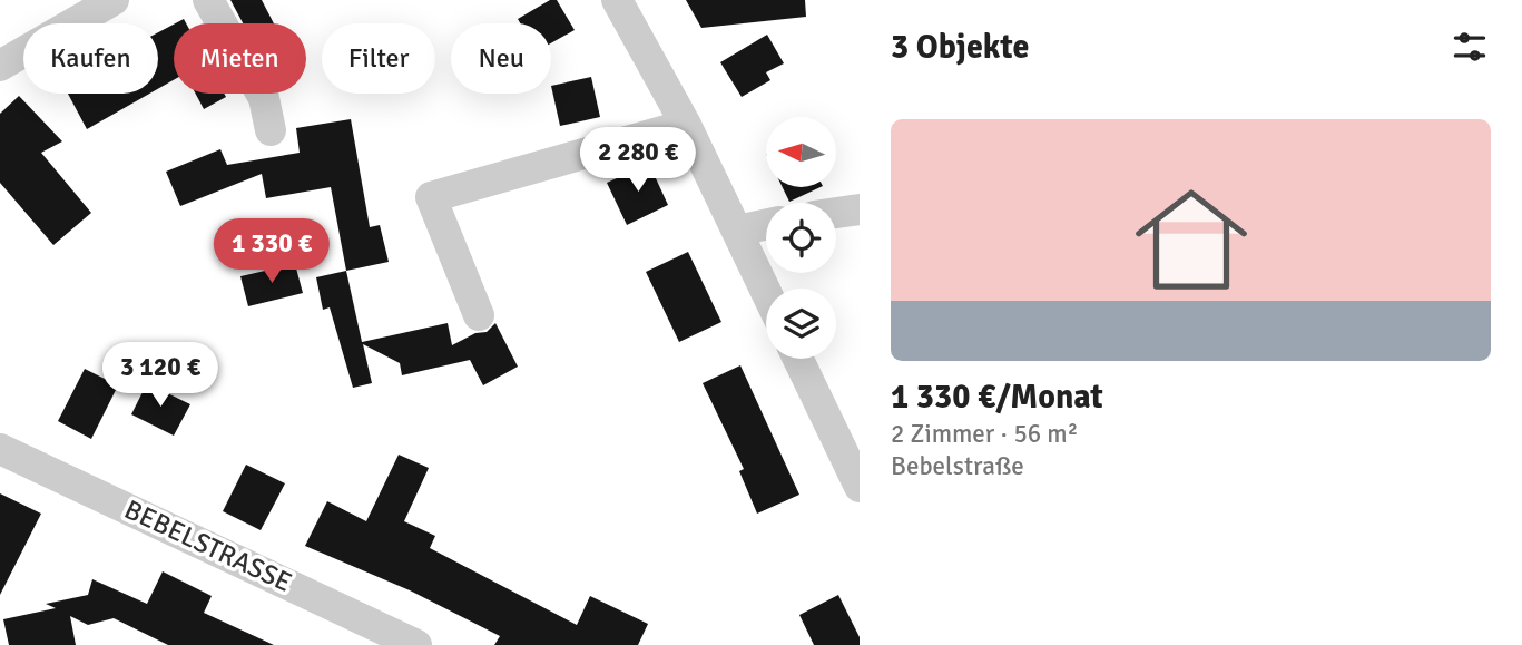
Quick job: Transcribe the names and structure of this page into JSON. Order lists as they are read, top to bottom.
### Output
{
  "streets": {
    "street": ["BEBELSTRASSE"]
  },
  "north": "left",
  "page": {
    "heading": "3 Objekte",
    "chip": [
      "Kaufen",
      "Mieten",
      "Filter",
      "Neu"
    ],
    "list": [
      {
        "name": "1 330 €/Monat",
        "note": "2 Zimmer · 56 m² · Bebelstraße"
      }
    ],
    "price": ["2 280 €", "1 330 €", "3 120 €"]
  }
}
